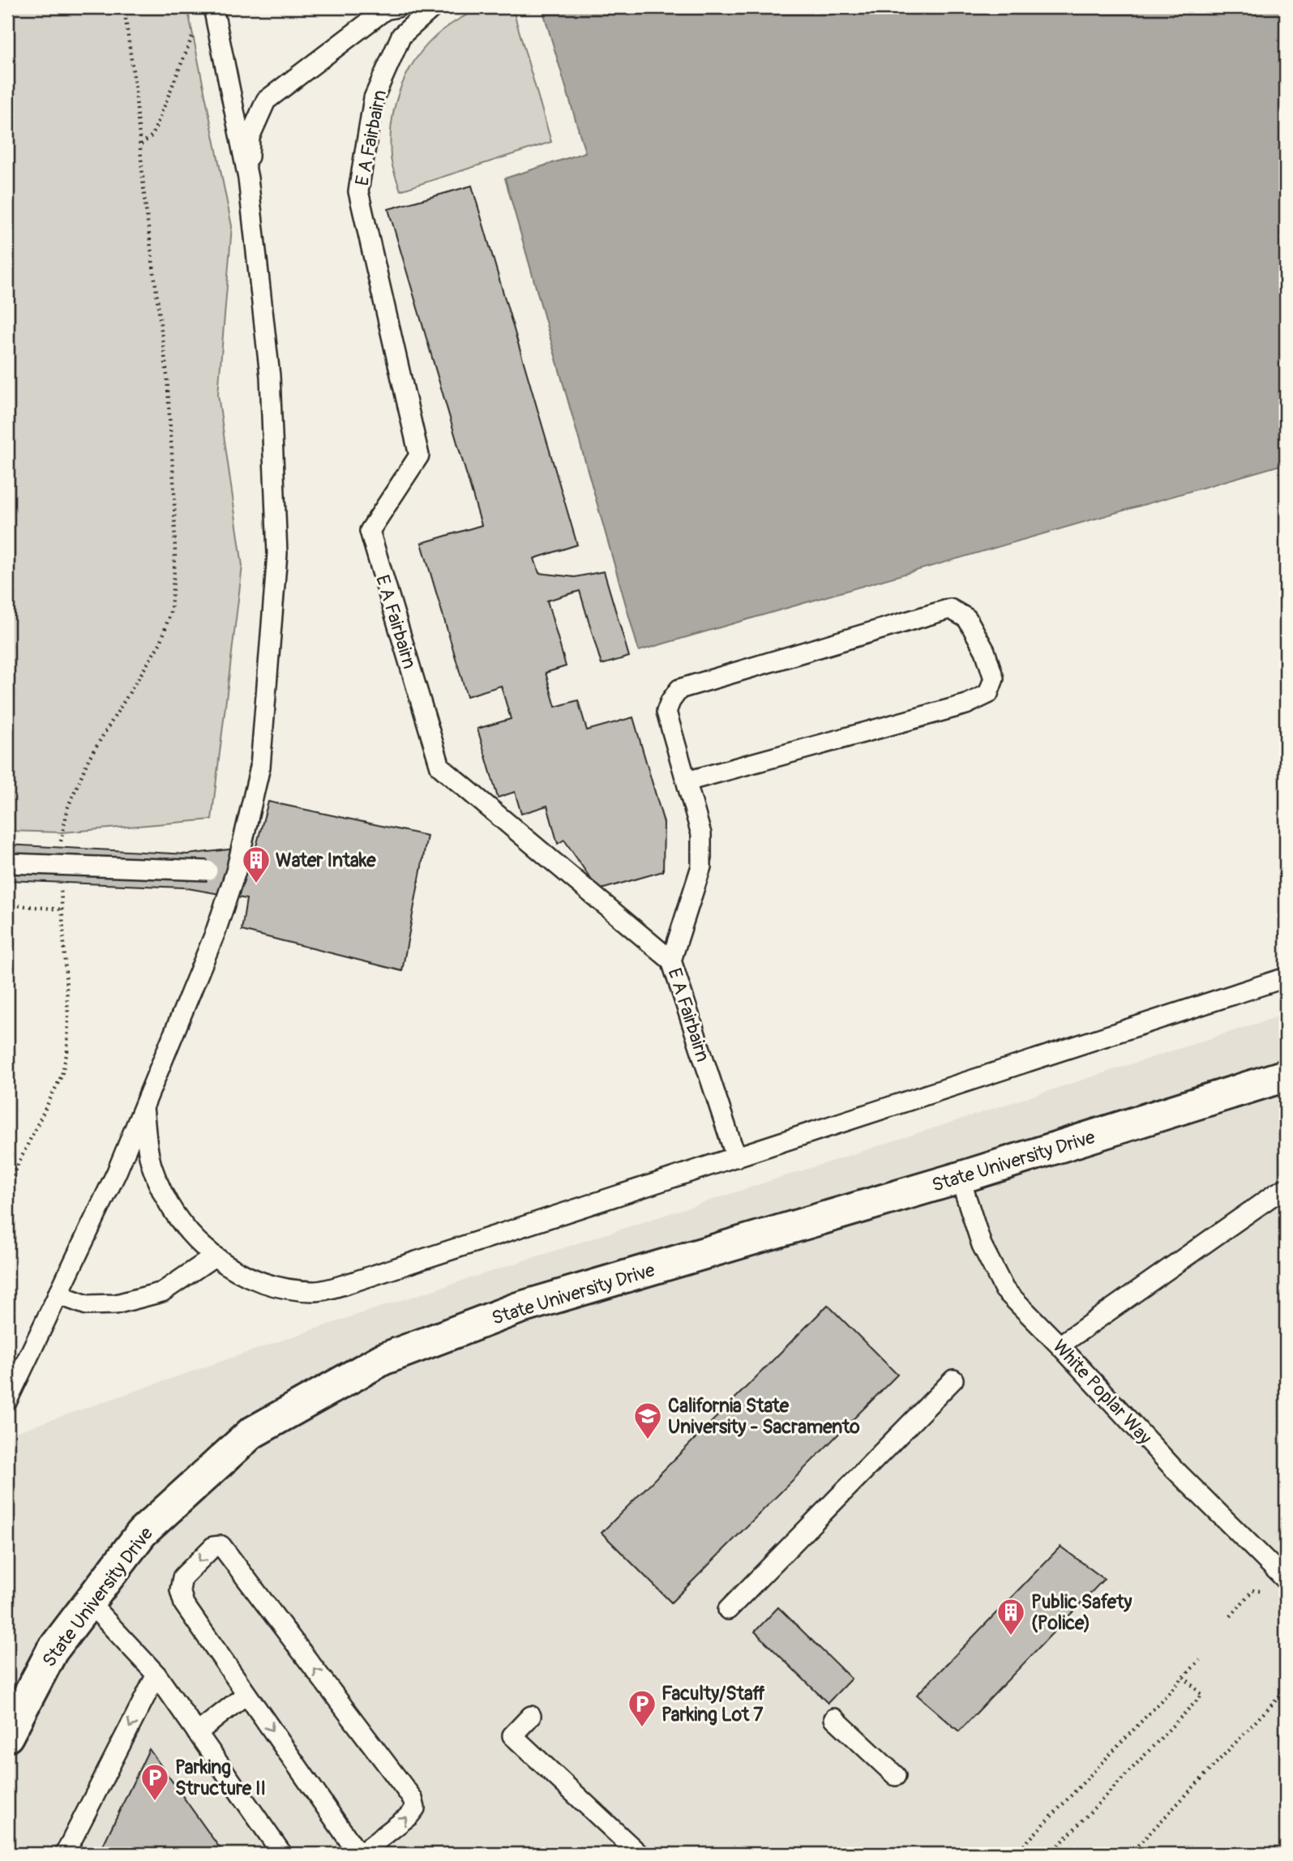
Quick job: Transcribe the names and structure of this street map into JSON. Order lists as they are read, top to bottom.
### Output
{
  "streets": {
    "street": ["State University Drive"],
    "lane": ["E A Fairbairn", "White Poplar Way"]
  },
  "crossings": [
    ["State University Drive", "White Poplar Way"]
  ],
  "places": {
    "building": ["Water Intake", "Public Safety (Police)"],
    "school or university": ["California State University - Sacramento"],
    "parking": ["Faculty/Staff Parking Lot 7", "Parking Structure II"]
  }
}
